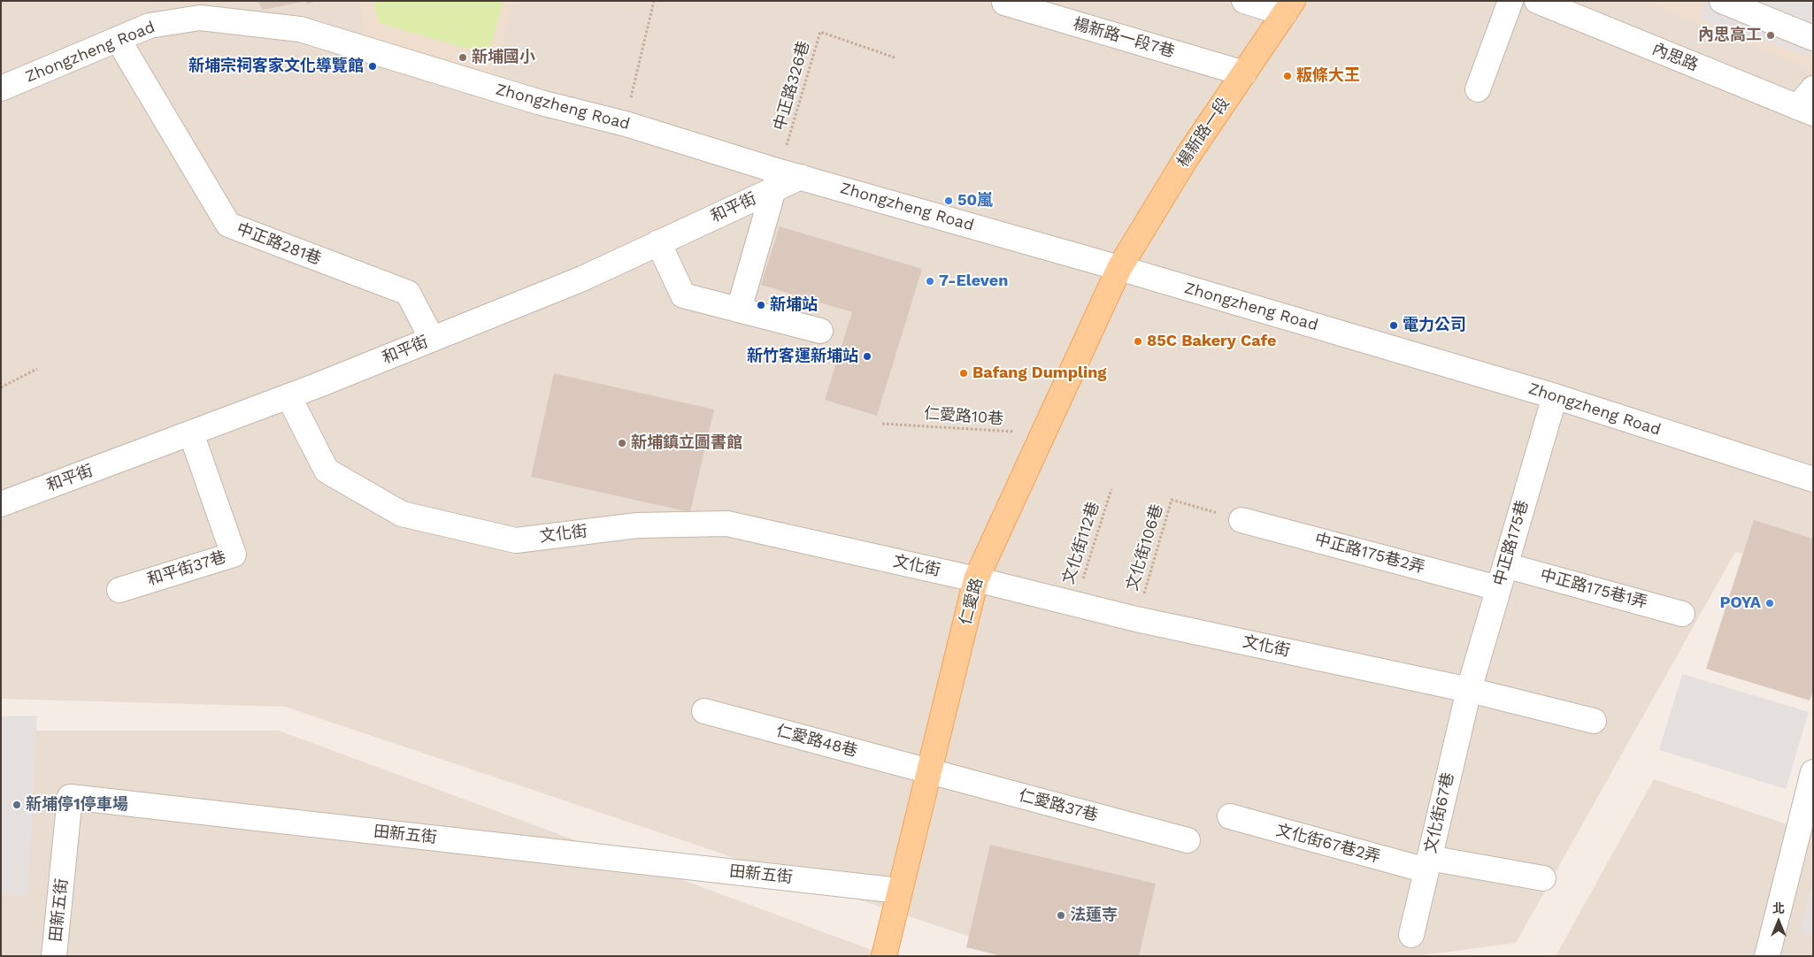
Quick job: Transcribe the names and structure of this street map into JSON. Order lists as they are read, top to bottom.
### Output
{
  "streets": {
    "main road": ["楊新路一段", "仁愛路"],
    "street": [
      "楊新路一段7巷",
      "Zhongzheng Road",
      "內思路",
      "和平街",
      "中正路281巷",
      "文化街",
      "中正路175巷",
      "中正路175巷2弄",
      "和平街37巷",
      "中正路175巷1弄",
      "仁愛路48巷",
      "仁愛路37巷",
      "文化街67巷",
      "田新五街",
      "文化街67巷2弄"
    ],
    "path": [
      "中正路326巷",
      "仁愛路10巷",
      "文化街112巷",
      "文化街106巷"
    ]
  },
  "crossings": [
    ["楊新路一段7巷", "楊新路一段"],
    ["Zhongzheng Road", "中正路326巷"],
    ["Zhongzheng Road", "楊新路一段"],
    ["Zhongzheng Road", "和平街"],
    ["Zhongzheng Road", "中正路281巷"],
    ["Zhongzheng Road", "中正路175巷"],
    ["Zhongzheng Road", "仁愛路"],
    ["中正路326巷", "和平街"],
    ["楊新路一段", "仁愛路"],
    ["和平街", "中正路281巷"],
    ["和平街", "文化街"],
    ["和平街", "和平街37巷"],
    ["仁愛路10巷", "仁愛路"],
    ["文化街", "文化街112巷"],
    ["文化街", "中正路175巷"],
    ["文化街", "文化街106巷"],
    ["文化街", "仁愛路"],
    ["文化街", "文化街67巷"],
    ["中正路175巷", "中正路175巷2弄"],
    ["中正路175巷", "中正路175巷1弄"],
    ["中正路175巷", "文化街67巷"],
    ["文化街106巷", "中正路175巷2弄"],
    ["仁愛路", "仁愛路48巷"],
    ["仁愛路", "仁愛路37巷"],
    ["仁愛路", "田新五街"],
    ["仁愛路48巷", "仁愛路37巷"],
    ["文化街67巷", "文化街67巷2弄"]
  ],
  "places": [
    "內思高工",
    "新埔國小",
    "新埔宗祠客家文化導覽館",
    "粄條大王",
    "50嵐",
    "7-Eleven",
    "新埔站",
    "電力公司",
    "85C Bakery Cafe",
    "新竹客運新埔站",
    "Bafang Dumpling",
    "新埔鎮立圖書館",
    "POYA",
    "新埔停1停車場",
    "法蓮寺"
  ],
  "north": "top"
}
